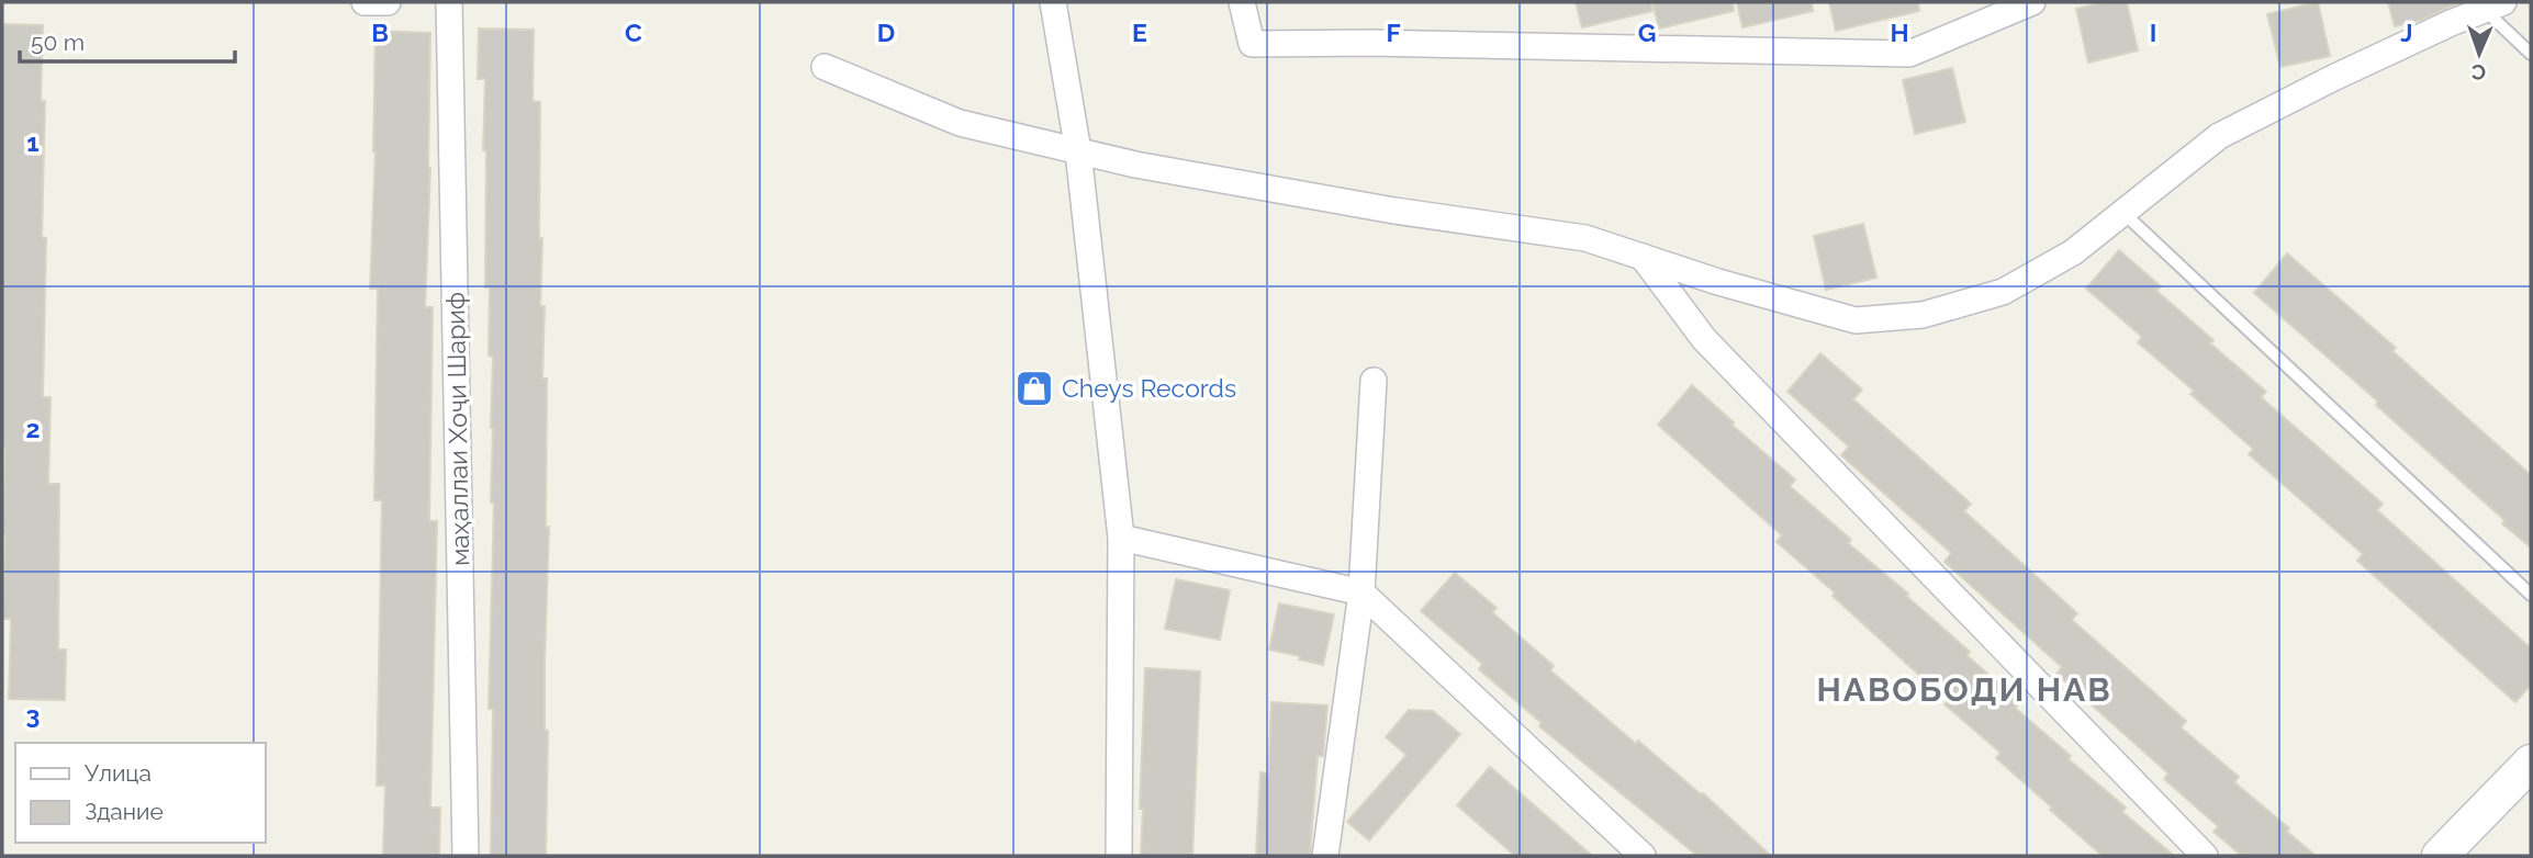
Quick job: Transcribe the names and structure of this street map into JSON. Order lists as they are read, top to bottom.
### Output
{
  "streets": {
    "street": ["маҳаллаи Хоҷи Шариф"]
  },
  "districts": ["НАВОБОДИ НАВ"],
  "places": {
    "shop": ["Cheys Records"]
  },
  "legend": ["Улица", "Здание"],
  "scale_bar": "50 m",
  "north": "bottom",
  "grid": {
    "columns": [
      "B",
      "C",
      "D",
      "E",
      "F",
      "G",
      "H",
      "I",
      "J"
    ],
    "rows": ["1", "2", "3"]
  }
}
